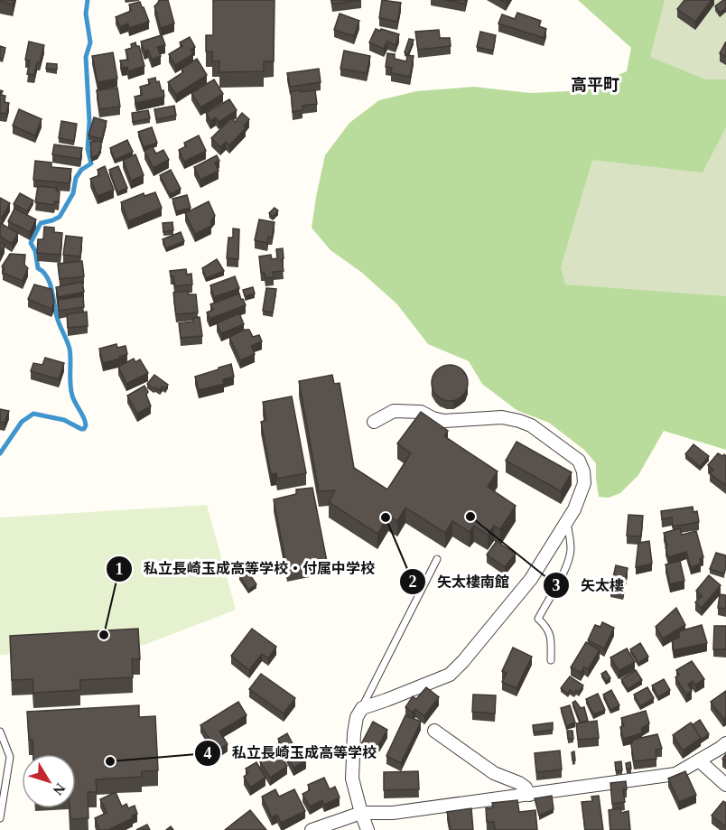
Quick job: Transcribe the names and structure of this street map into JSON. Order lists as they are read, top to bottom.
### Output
{
  "districts": ["高平町"],
  "places": [
    "矢太樓",
    "矢太樓南館",
    "私立長崎玉成高等学校・付属中学校",
    "私立長崎玉成高等学校"
  ],
  "north": "bottom right"
}
